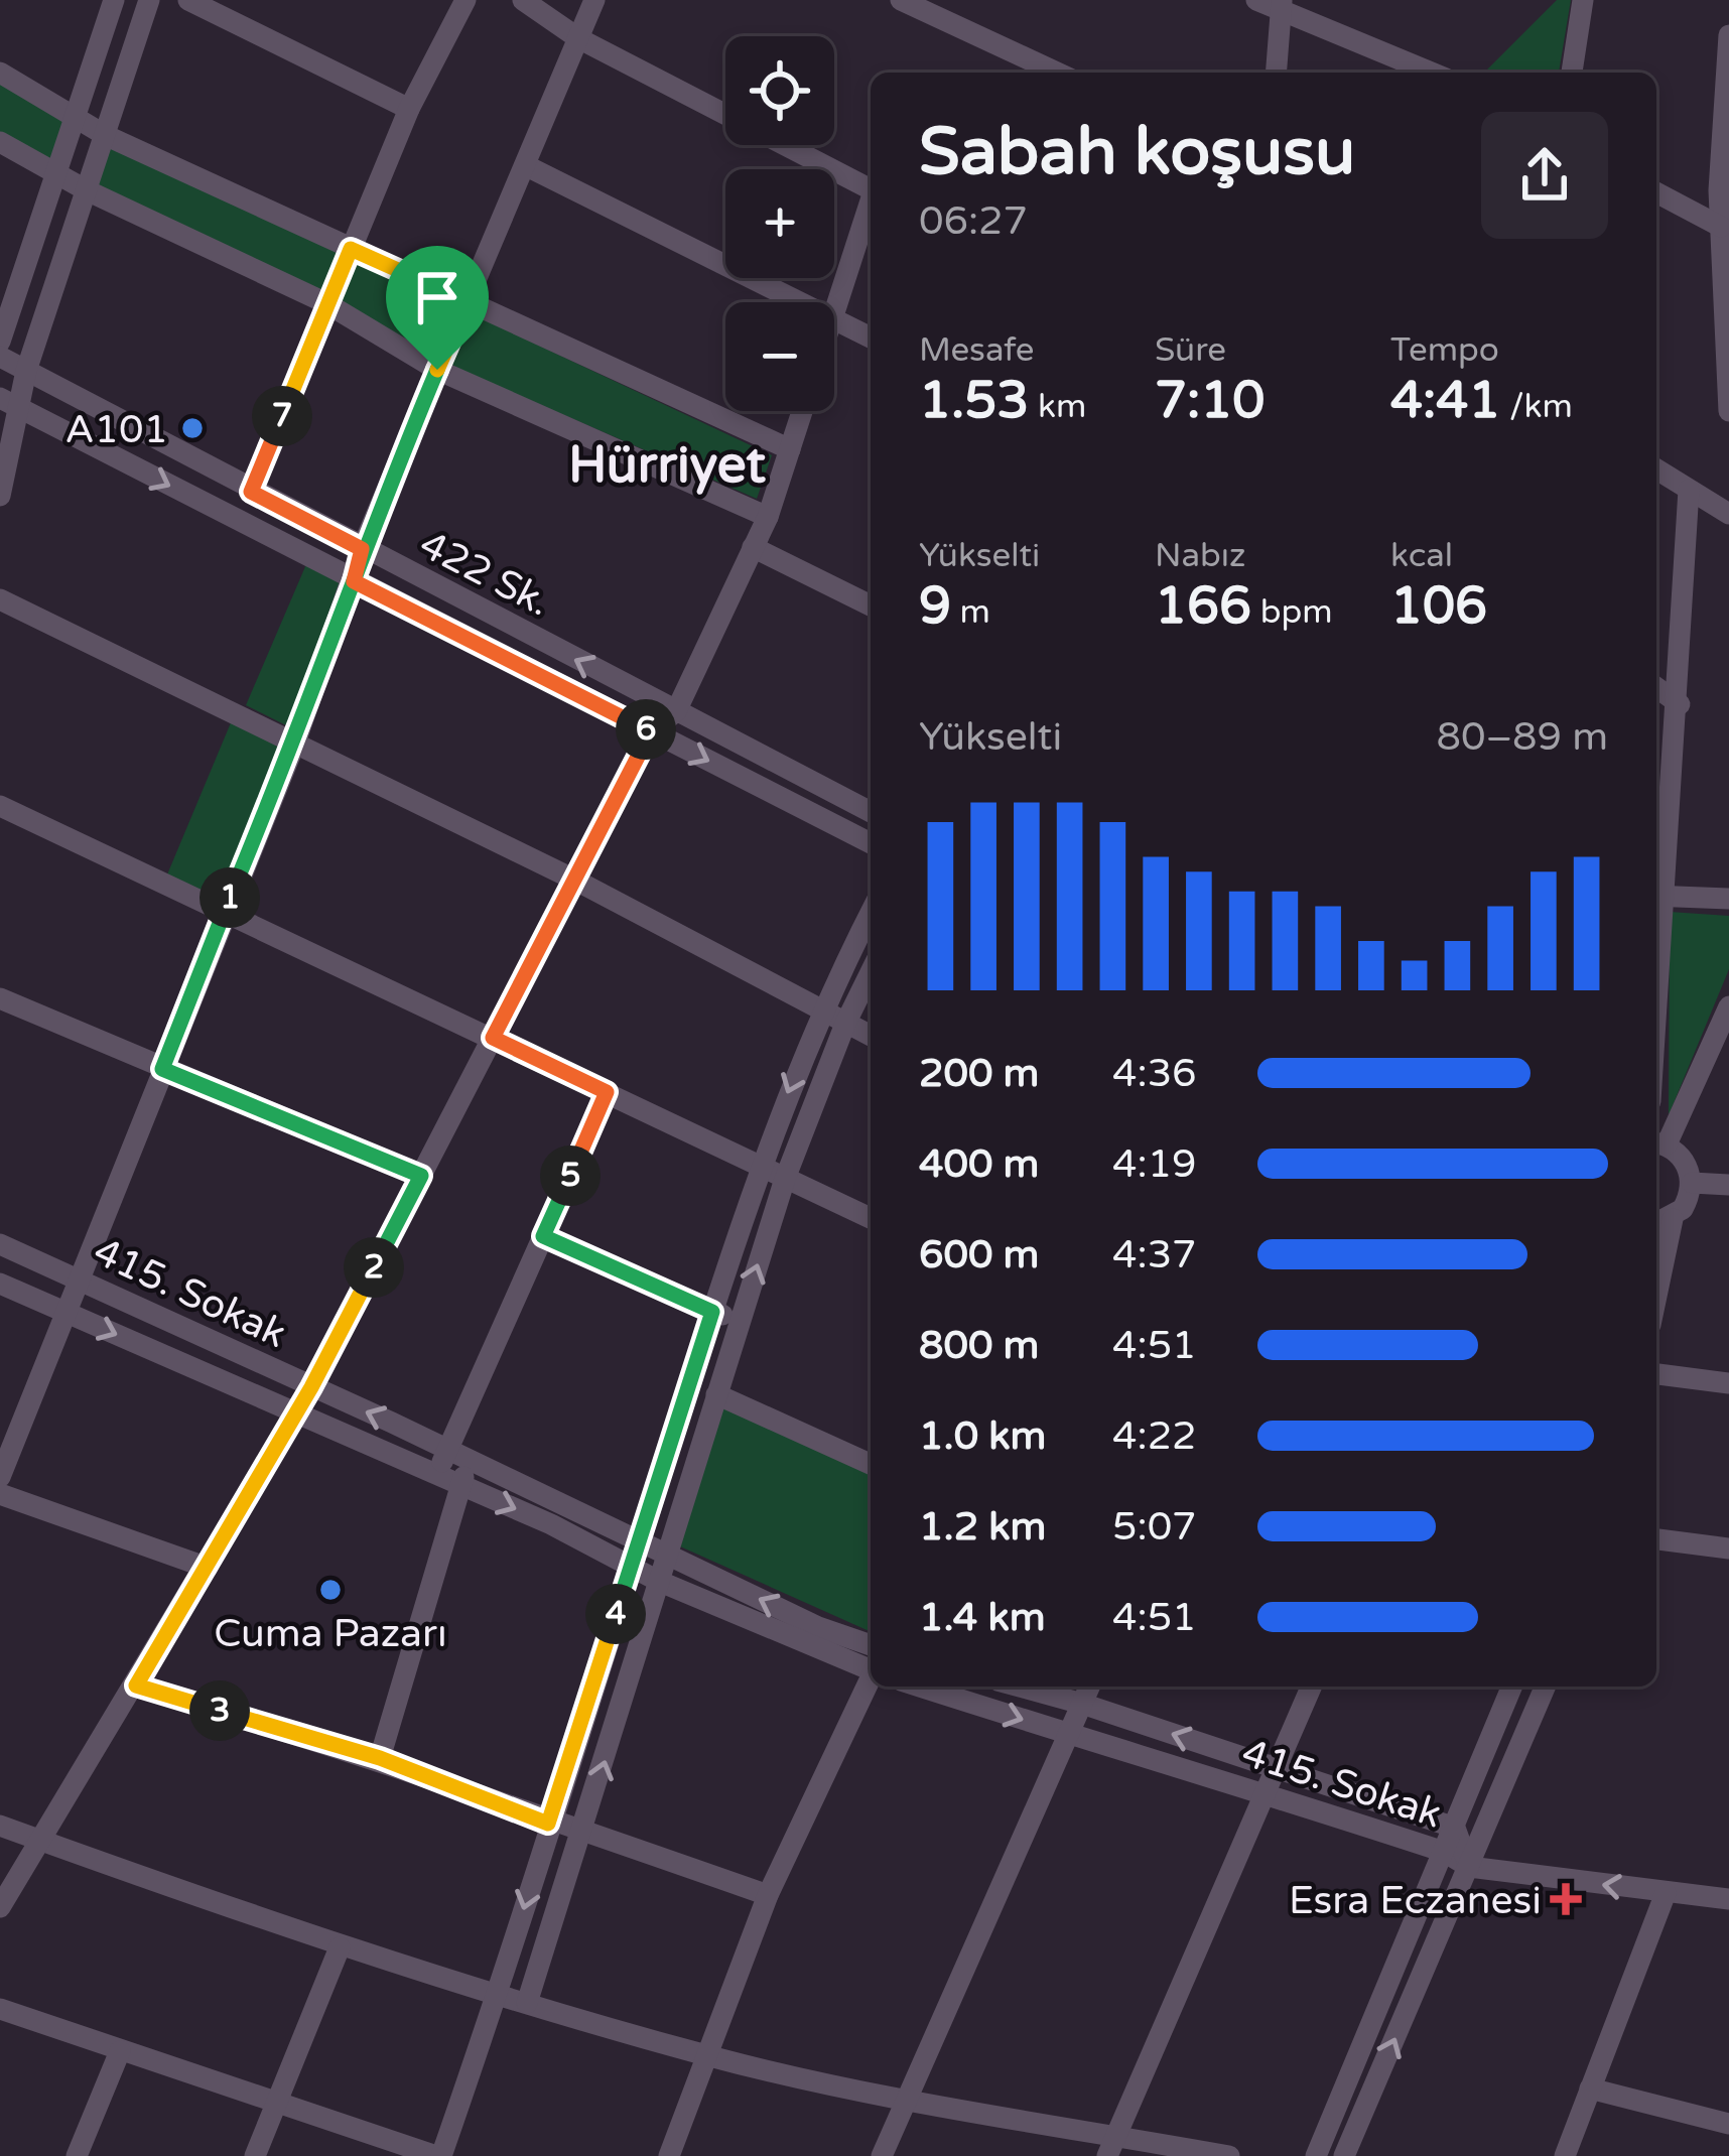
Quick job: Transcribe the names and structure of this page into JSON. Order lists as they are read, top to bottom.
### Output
{
  "streets": {
    "street": ["422 Sk.", "415. Sokak"]
  },
  "districts": ["Hürriyet"],
  "places": {
    "other": ["A101", "Cuma Pazarı"],
    "health": ["Esra Eczanesi"]
  },
  "page": {
    "map_buttons": ["+", "−"],
    "heading": ["Sabah koşusu", "06:27"],
    "stats": [
      ["Mesafe", "1.53 km"],
      ["Süre", "7:10"],
      ["Tempo", "4:41 /km"],
      ["Yükselti", "9 m"],
      ["Nabız", "166 bpm"],
      ["kcal", "106"]
    ],
    "pins": [
      "7",
      "6",
      "1",
      "5",
      "2",
      "4",
      "3"
    ],
    "chart": ["Yükselti", "80–89 m"],
    "list": [
      {
        "name": "200 m",
        "note": "4:36"
      },
      {
        "name": "400 m",
        "note": "4:19"
      },
      {
        "name": "600 m",
        "note": "4:37"
      },
      {
        "name": "800 m",
        "note": "4:51"
      },
      {
        "name": "1.0 km",
        "note": "4:22"
      },
      {
        "name": "1.2 km",
        "note": "5:07"
      },
      {
        "name": "1.4 km",
        "note": "4:51"
      }
    ]
  }
}
